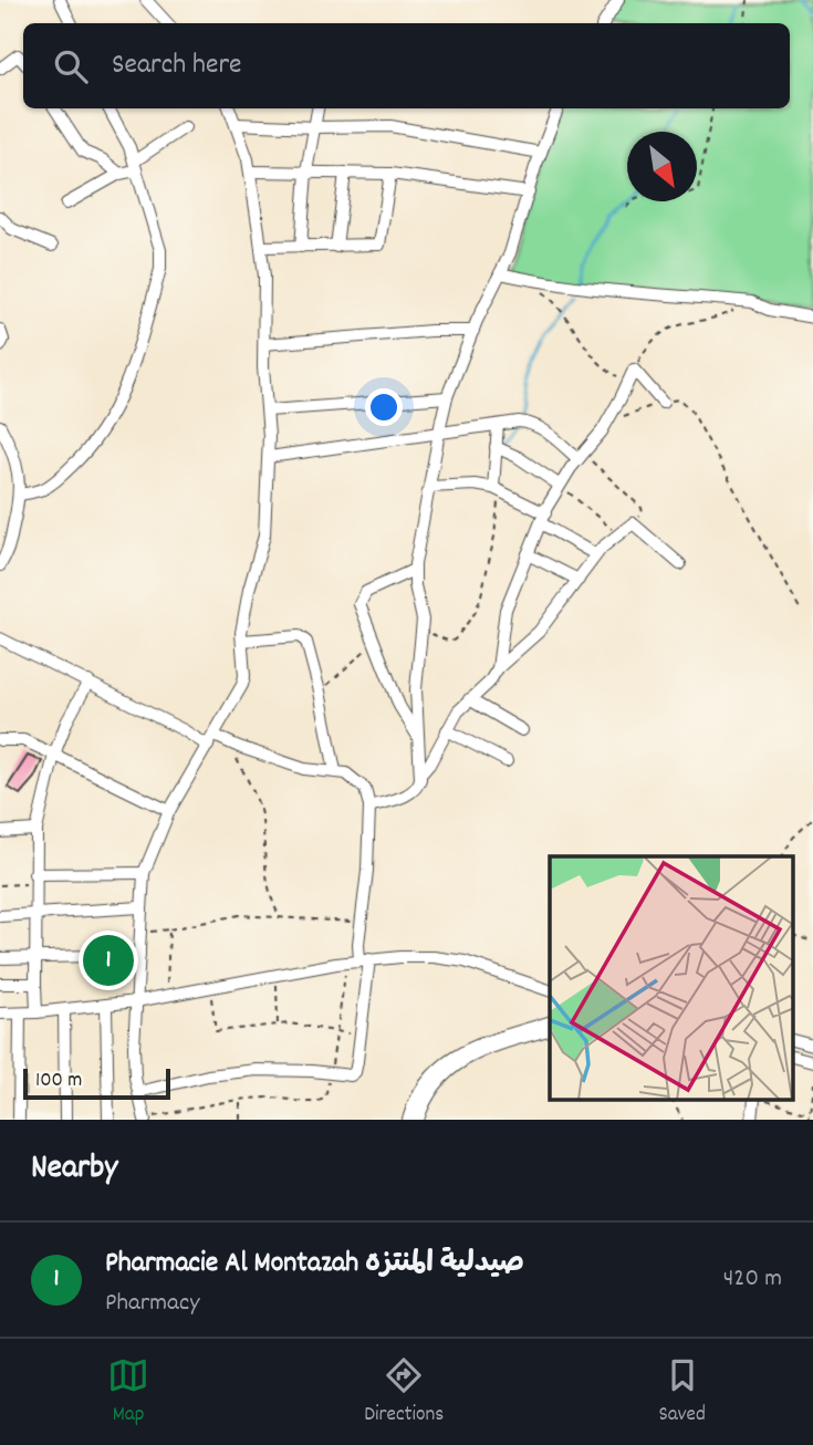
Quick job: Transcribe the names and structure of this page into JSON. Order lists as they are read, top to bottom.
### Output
{
  "scale_bar": "100 m",
  "north": "bottom right",
  "page": {
    "search": "Search here",
    "pins": "1",
    "scale": "100 m",
    "heading": "Nearby",
    "list": [
      {
        "mark": "1",
        "name": "Pharmacie Al Montazah صيدلية المنتزه",
        "note": "Pharmacy",
        "value": "420 m"
      }
    ],
    "nav": ["Map", "Directions", "Saved"]
  }
}
